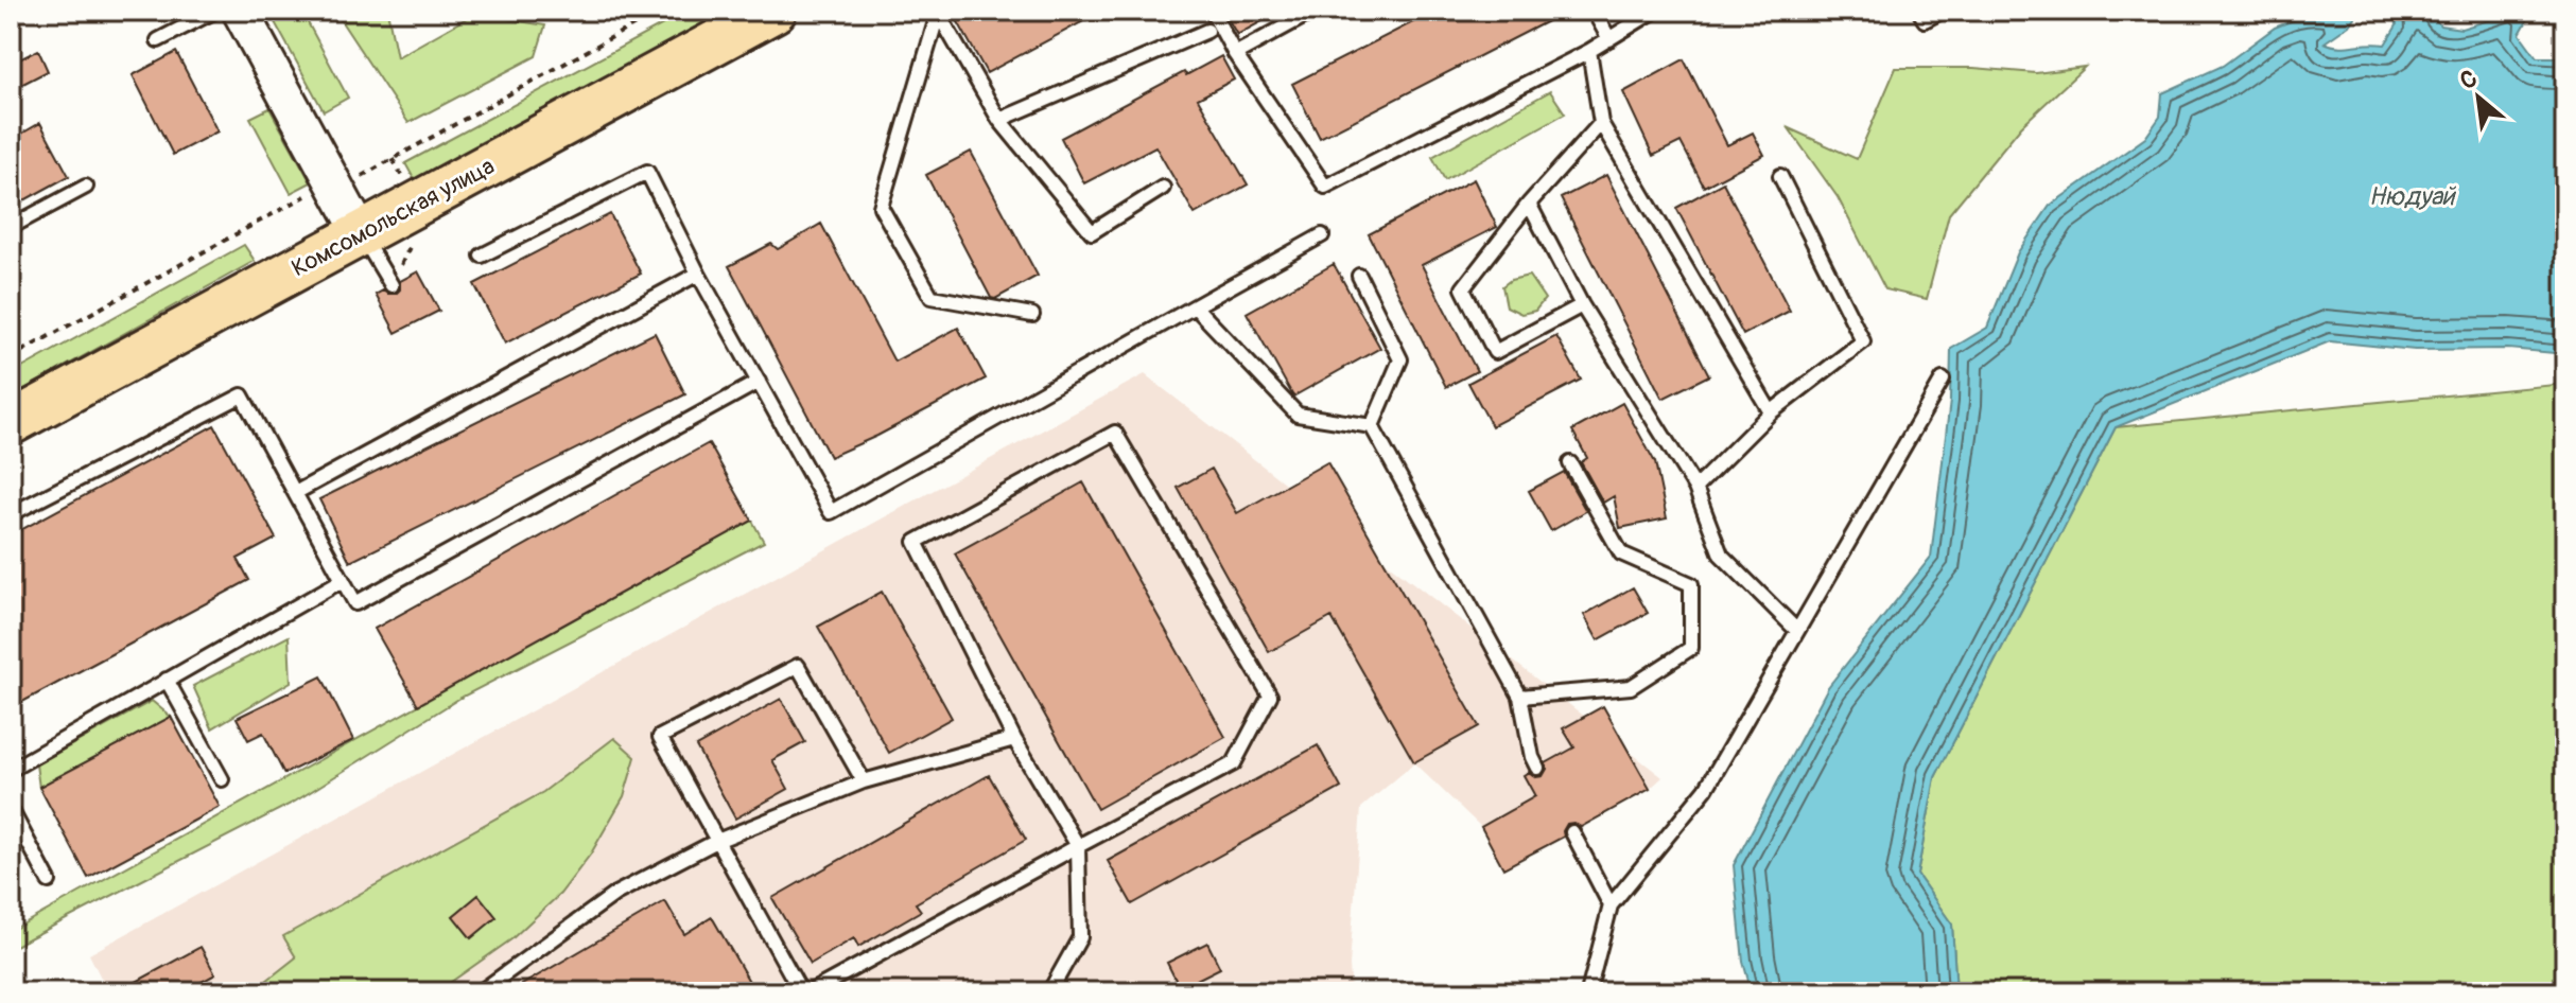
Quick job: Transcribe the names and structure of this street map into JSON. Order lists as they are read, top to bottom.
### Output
{
  "streets": {
    "main road": ["Комсомольская улица"]
  },
  "water": ["Нюдуай"],
  "north": "top left"
}
